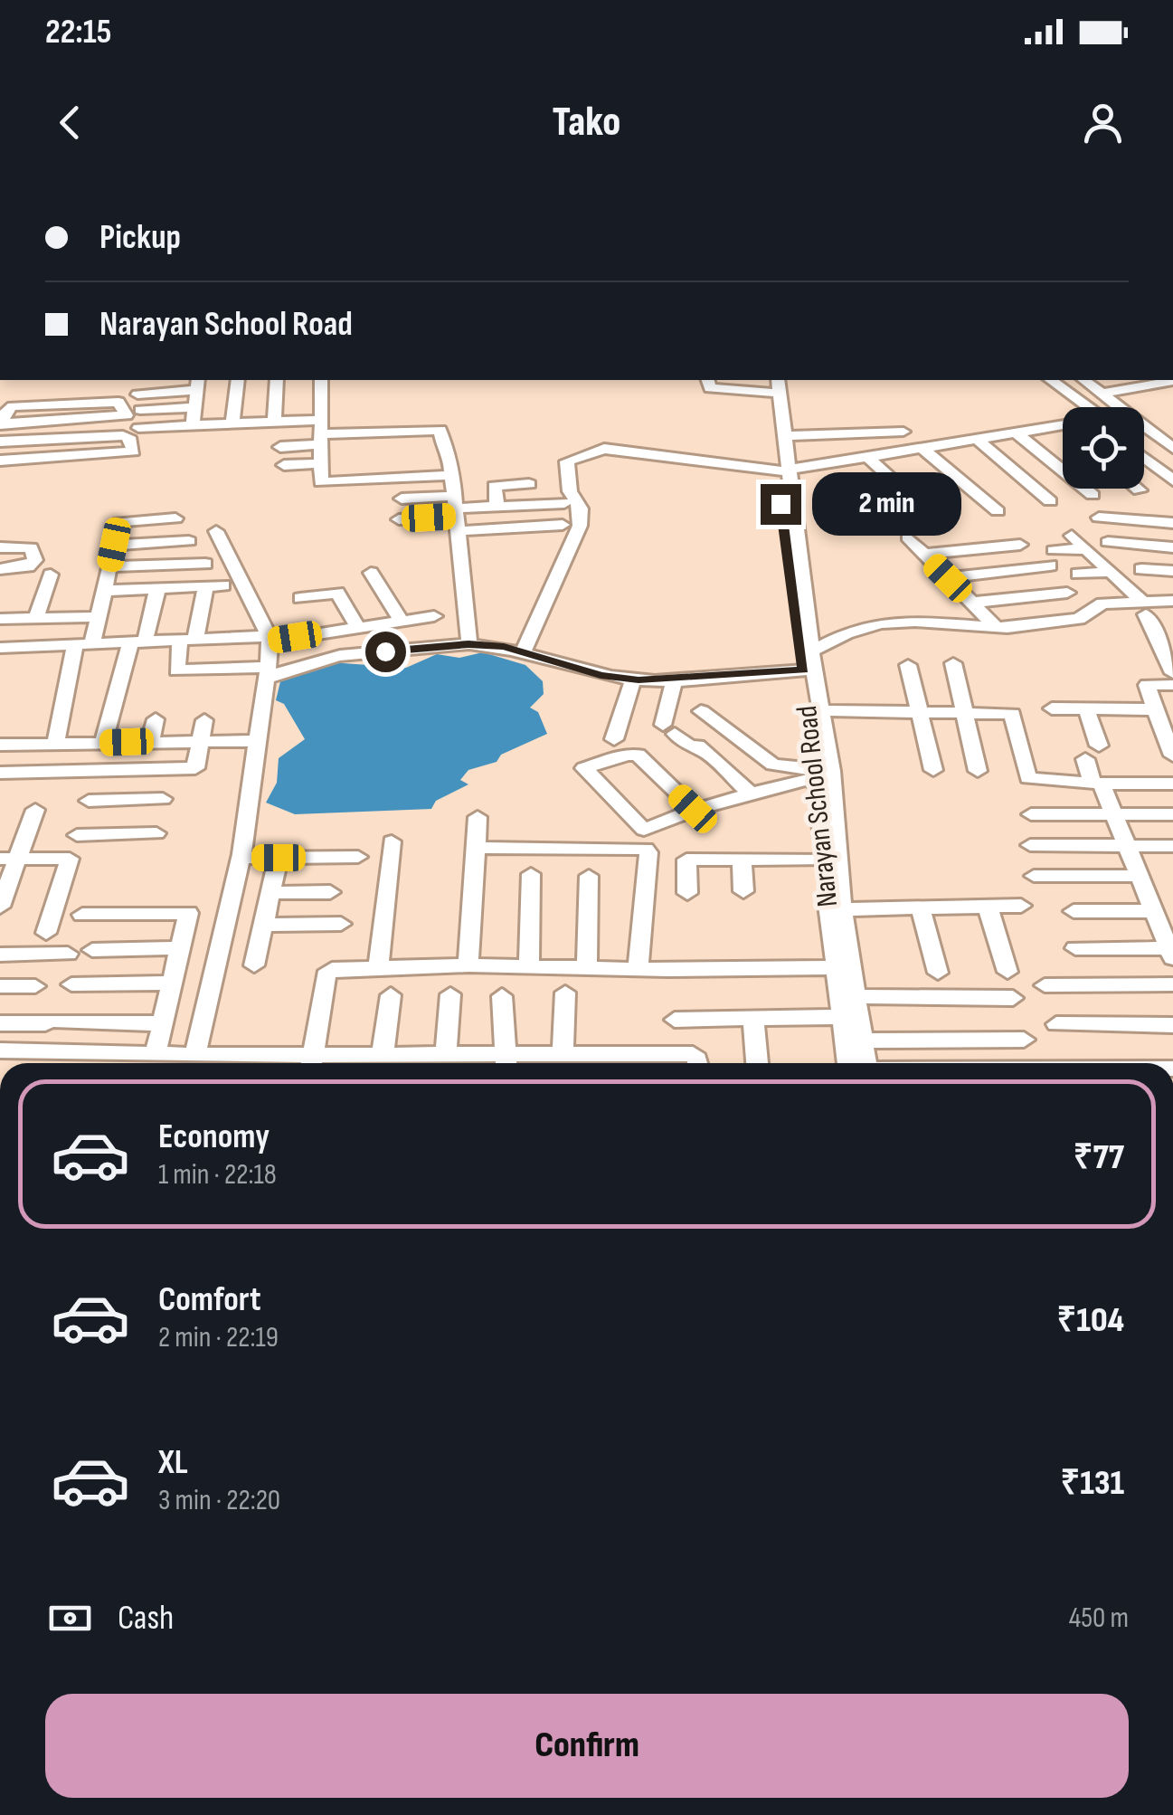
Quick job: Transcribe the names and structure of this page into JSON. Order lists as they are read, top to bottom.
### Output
{
  "streets": {
    "street": ["Narayan School Road"]
  },
  "page": {
    "status": "22:15",
    "header": "Tako",
    "banner": ["Pickup", "Narayan School Road"],
    "bubble": "2 min",
    "list": [
      {
        "name": "Economy",
        "note": "1 min · 22:18",
        "value": "₹77"
      },
      {
        "name": "Comfort",
        "note": "2 min · 22:19",
        "value": "₹104"
      },
      {
        "name": "XL",
        "note": "3 min · 22:20",
        "value": "₹131"
      }
    ],
    "pay": ["Cash", "450 m"],
    "buttons": "Confirm"
  }
}
